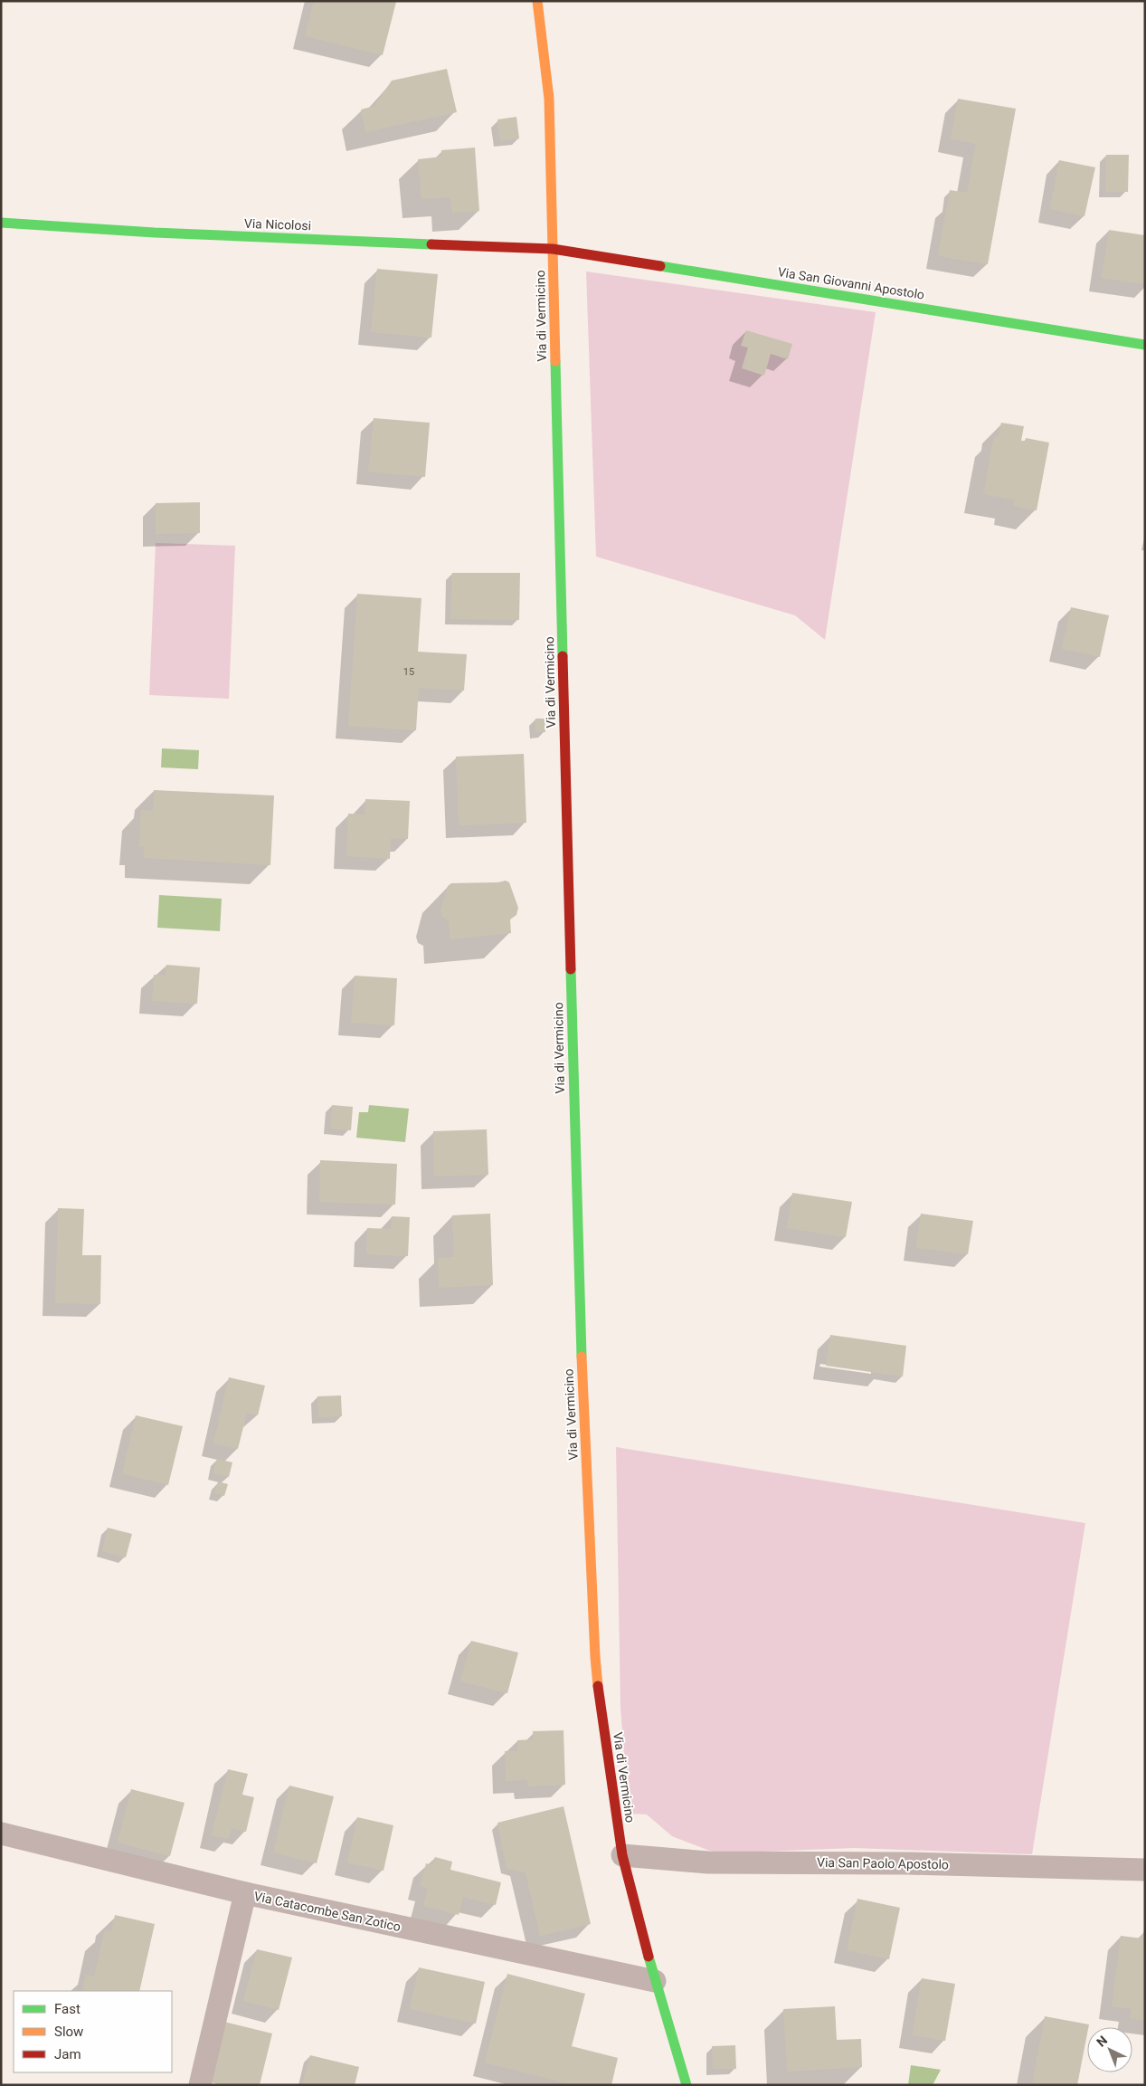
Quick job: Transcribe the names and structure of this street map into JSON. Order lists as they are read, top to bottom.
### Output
{
  "streets": {
    "main road": ["Via Nicolosi", "Via San Giovanni Apostolo", "Via di Vermicino"],
    "street": ["Via San Paolo Apostolo", "Via Catacombe San Zotico"]
  },
  "crossings": [
    ["Via Nicolosi", "Via San Giovanni Apostolo"],
    ["Via Nicolosi", "Via di Vermicino"],
    ["Via San Giovanni Apostolo", "Via di Vermicino"],
    ["Via di Vermicino", "Via San Paolo Apostolo"],
    ["Via di Vermicino", "Via Catacombe San Zotico"]
  ],
  "house_numbers": ["15"],
  "legend": ["Fast", "Slow", "Jam"],
  "north": "top left"
}
